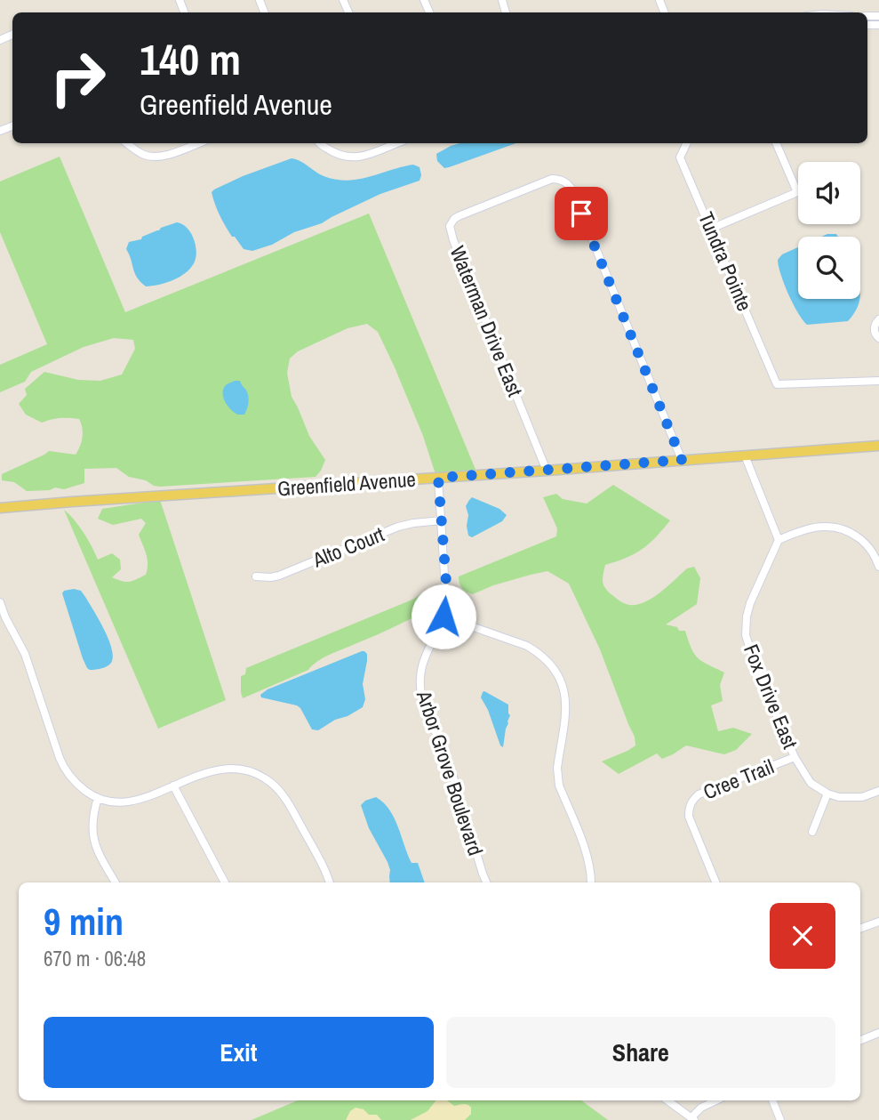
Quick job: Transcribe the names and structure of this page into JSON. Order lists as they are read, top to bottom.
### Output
{
  "streets": {
    "main road": ["Greenfield Avenue"],
    "street": [
      "Tundra Pointe",
      "Waterman Drive East",
      "Alto Court",
      "Fox Drive East",
      "Arbor Grove Boulevard",
      "Cree Trail"
    ]
  },
  "crossings": [
    ["Waterman Drive East", "Greenfield Avenue"],
    ["Greenfield Avenue", "Arbor Grove Boulevard"],
    ["Alto Court", "Arbor Grove Boulevard"],
    ["Fox Drive East", "Cree Trail"]
  ],
  "page": {
    "turn": ["140 m", "Greenfield Avenue"],
    "heading": ["9 min", "670 m · 06:48"],
    "buttons": ["Exit", "Share"]
  }
}
